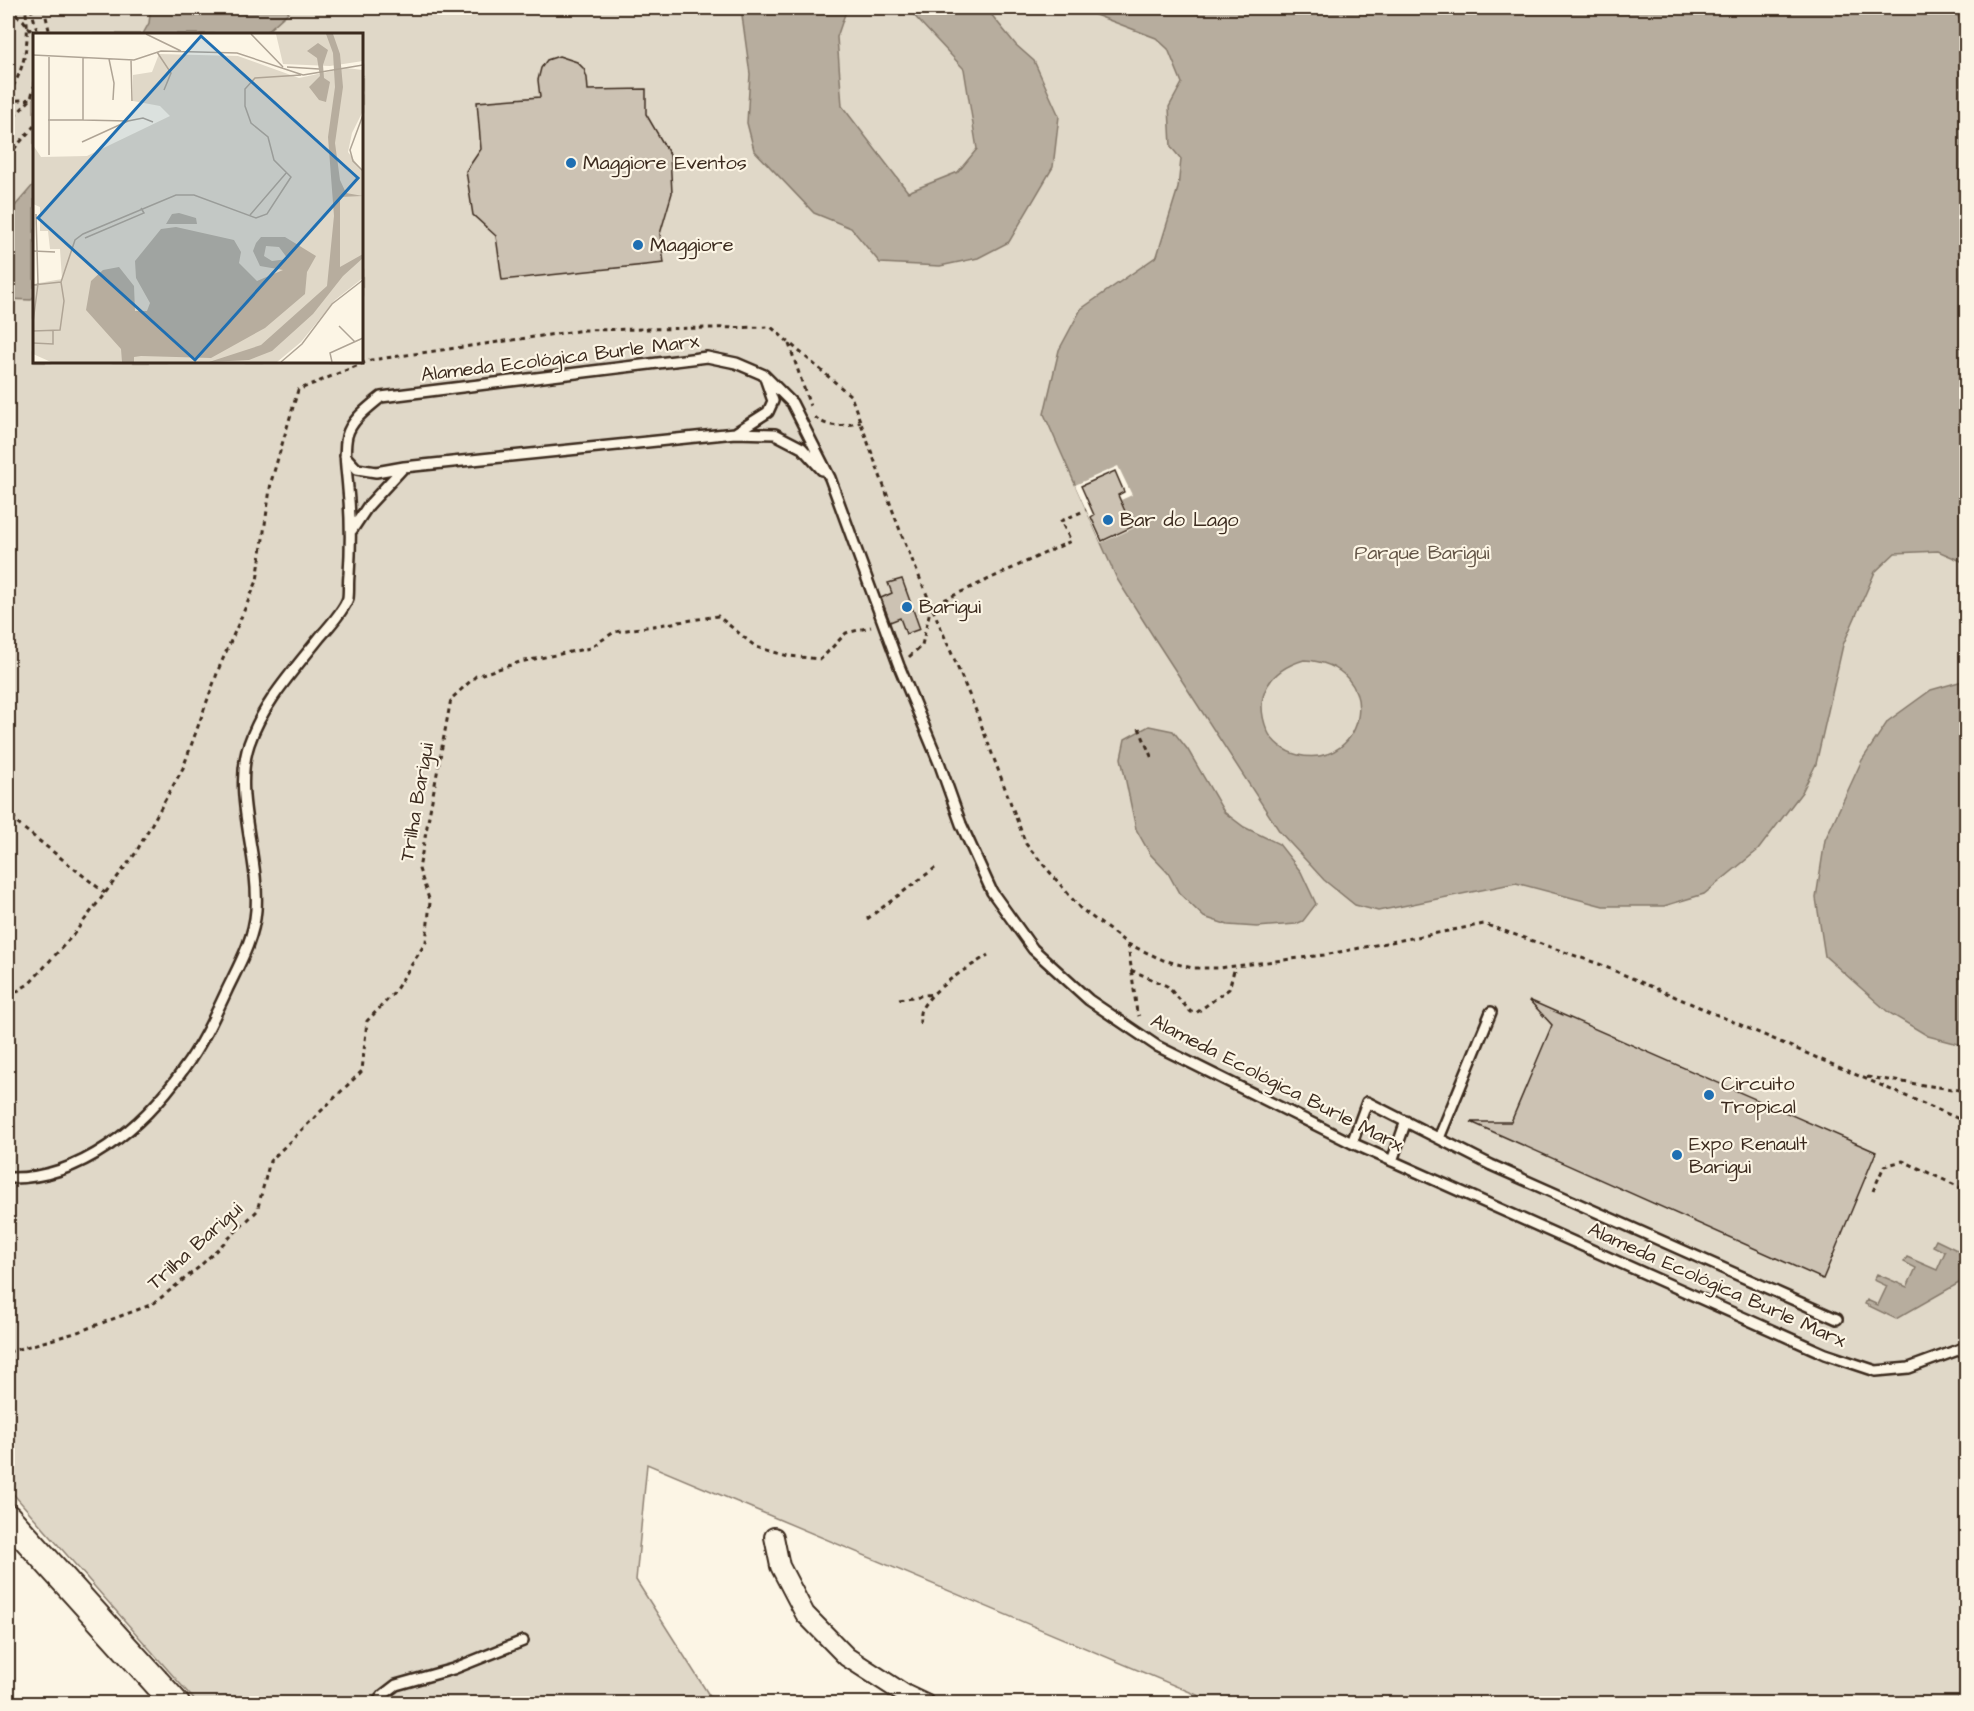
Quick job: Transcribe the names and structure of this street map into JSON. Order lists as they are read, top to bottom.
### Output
{
  "streets": {
    "lane": ["Alameda Ecológica Burle Marx"],
    "path": ["Trilha Barigui"]
  },
  "crossings": [
    ["Alameda Ecológica Burle Marx", "Trilha Barigui"]
  ],
  "parks": ["Parque Barigui"],
  "places": [
    "Maggiore Eventos",
    "Maggiore",
    "Bar do Lago",
    "Barigui",
    "Circuito Tropical",
    "Expo Renault Barigui"
  ]
}
